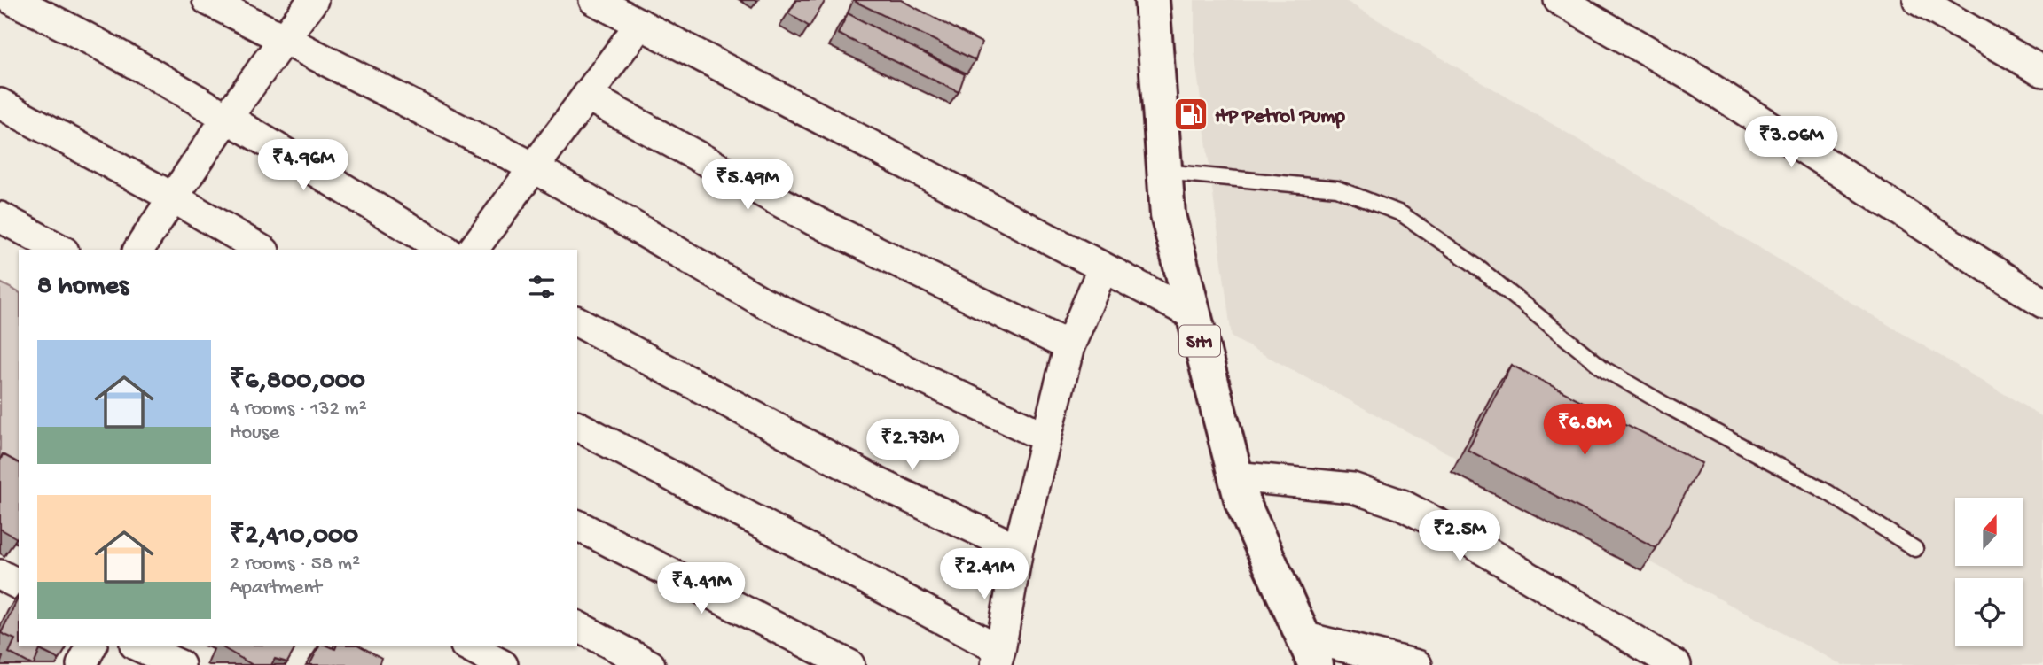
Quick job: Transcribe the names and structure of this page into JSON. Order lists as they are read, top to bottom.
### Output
{
  "streets": {
    "main road": ["SH1"]
  },
  "places": {
    "fuel station": ["HP Petrol Pump"]
  },
  "north": "top",
  "page": {
    "price": [
      "₹3.06M",
      "₹4.96M",
      "₹5.49M",
      "₹6.8M",
      "₹2.73M",
      "₹2.5M",
      "₹2.41M",
      "₹4.41M"
    ],
    "heading": "8 homes",
    "list": [
      {
        "name": "₹6,800,000",
        "note": "4 rooms · 132 m² · House"
      },
      {
        "name": "₹2,410,000",
        "note": "2 rooms · 58 m² · Apartment"
      }
    ]
  }
}
